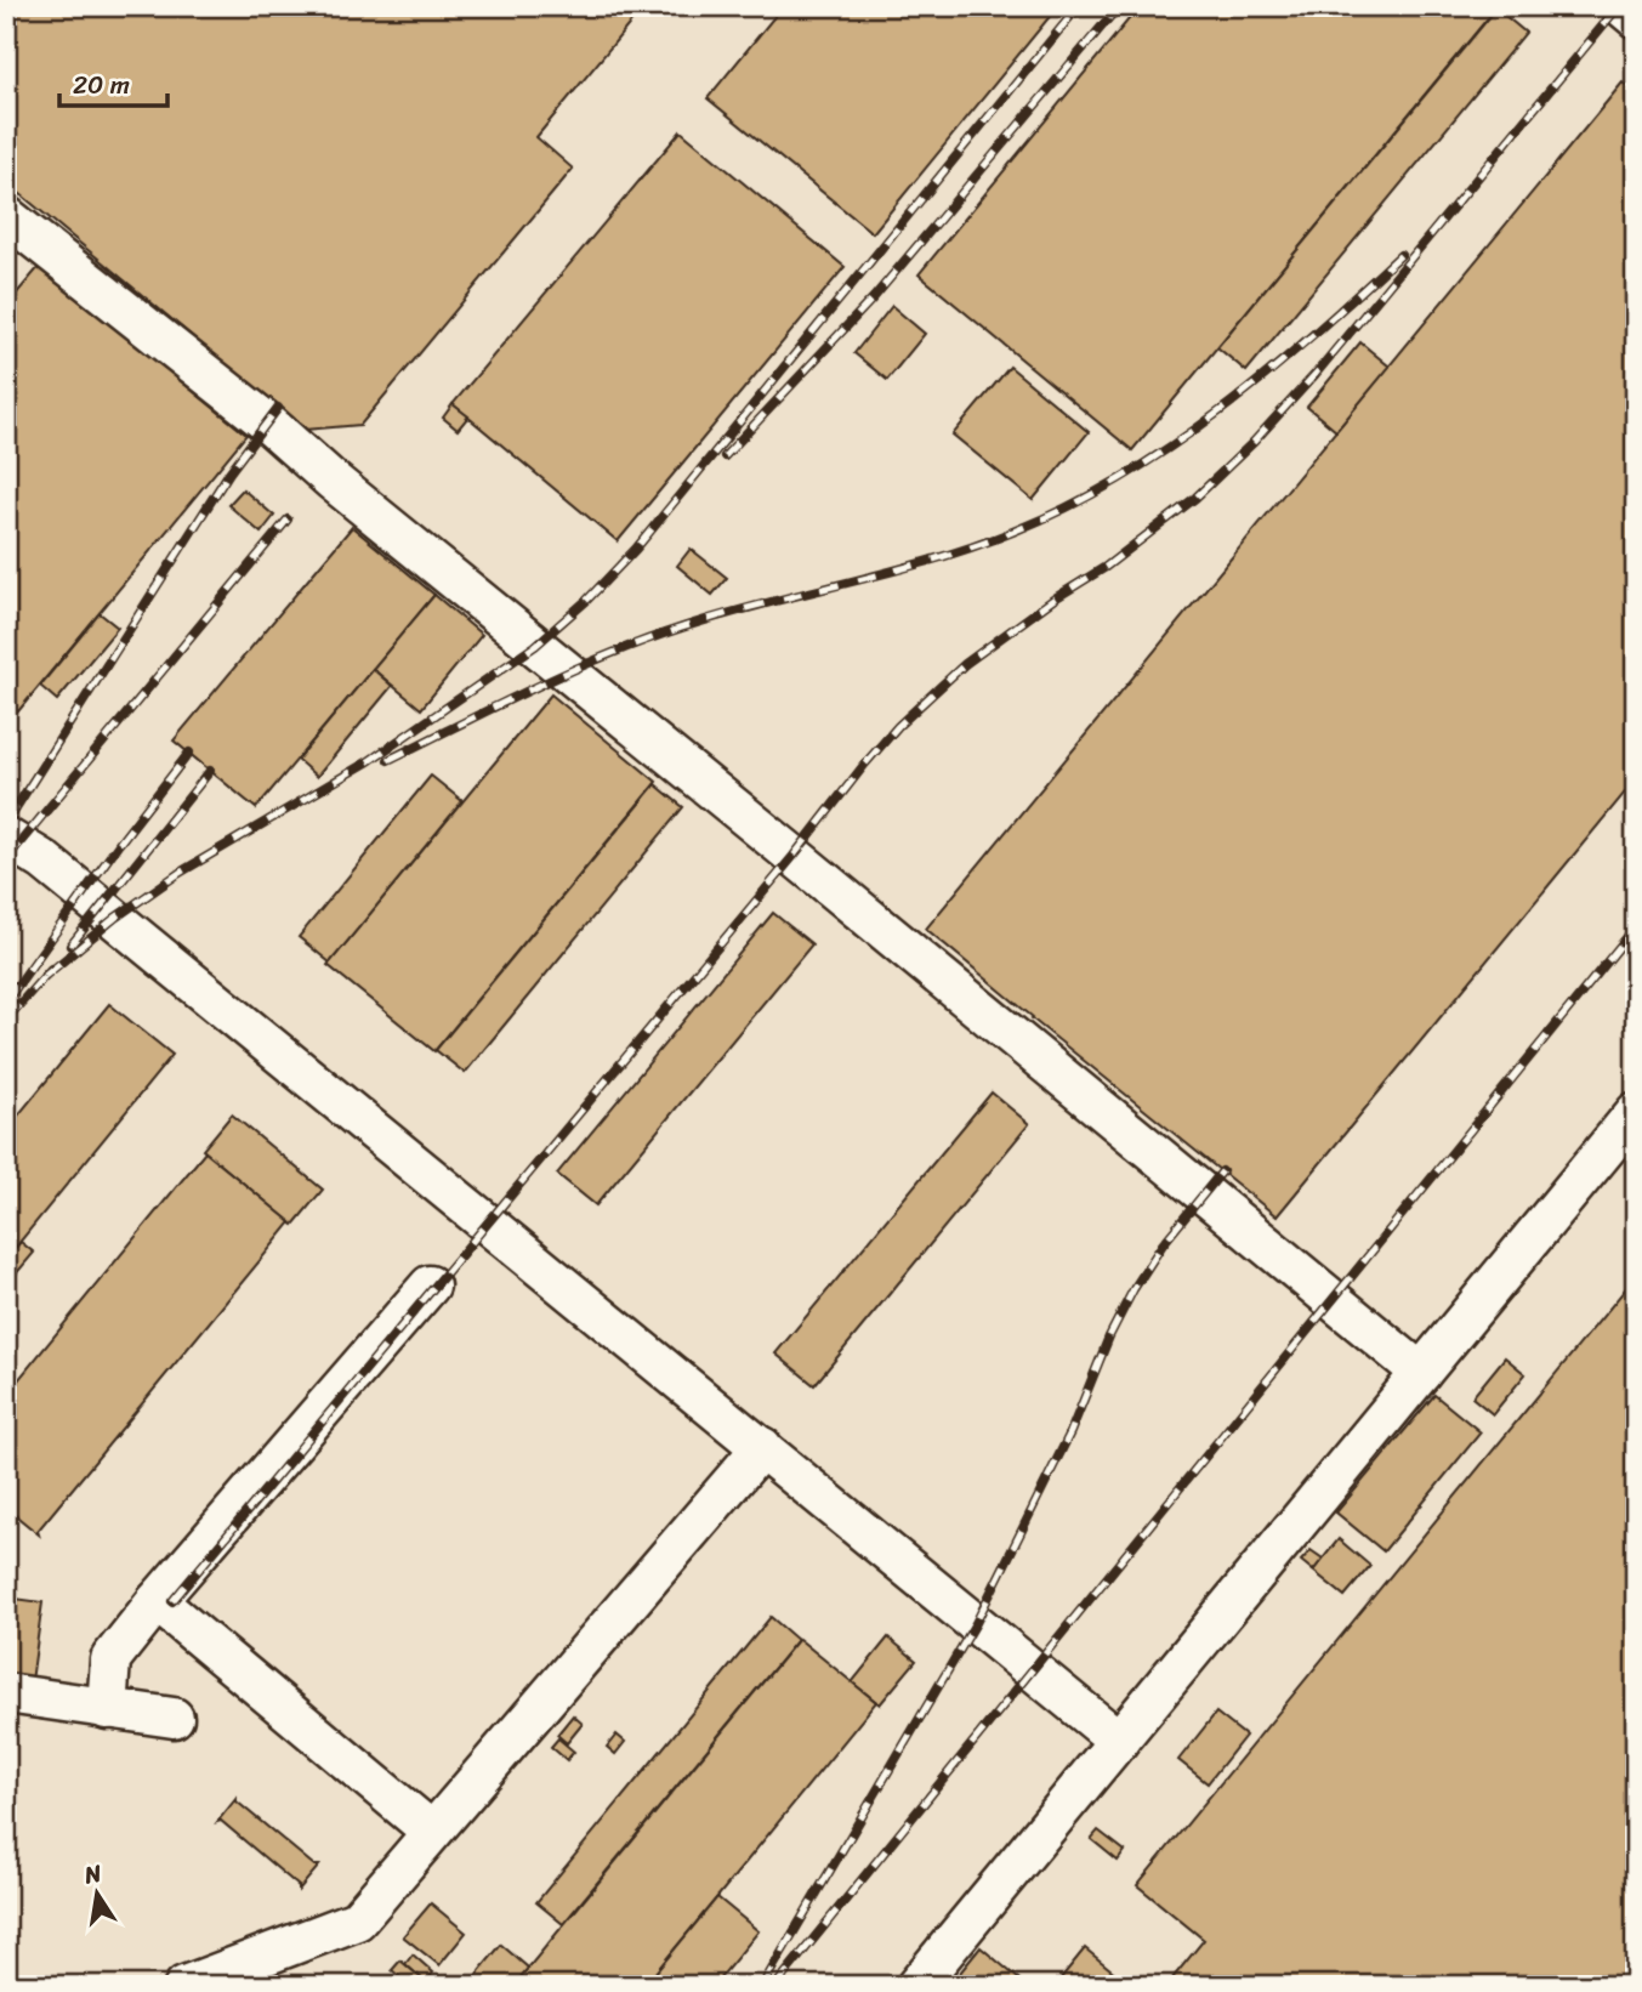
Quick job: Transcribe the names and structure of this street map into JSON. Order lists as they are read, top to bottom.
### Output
{
  "scale_bar": "20 m",
  "north": "top"
}
